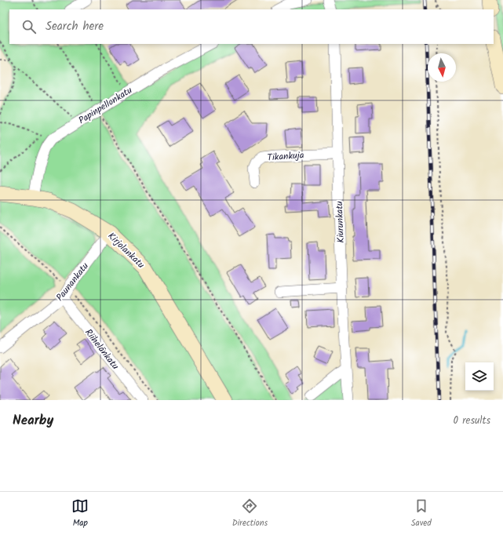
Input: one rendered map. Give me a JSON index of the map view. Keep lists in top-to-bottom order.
{
  "streets": {
    "main road": ["Kirjolankatu"],
    "street": [
      "Papinpellonkatu",
      "Tikankuja",
      "Kiurunkatu",
      "Paunankatu",
      "Riihelänkatu"
    ]
  },
  "crossings": [
    ["Papinpellonkatu", "Kirjolankatu"],
    ["Tikankuja", "Kiurunkatu"],
    ["Kirjolankatu", "Paunankatu"],
    ["Paunankatu", "Riihelänkatu"]
  ],
  "north": "bottom",
  "page": {
    "search": "Search here",
    "heading": ["Nearby", "0 results"],
    "nav": ["Map", "Directions", "Saved"]
  }
}
